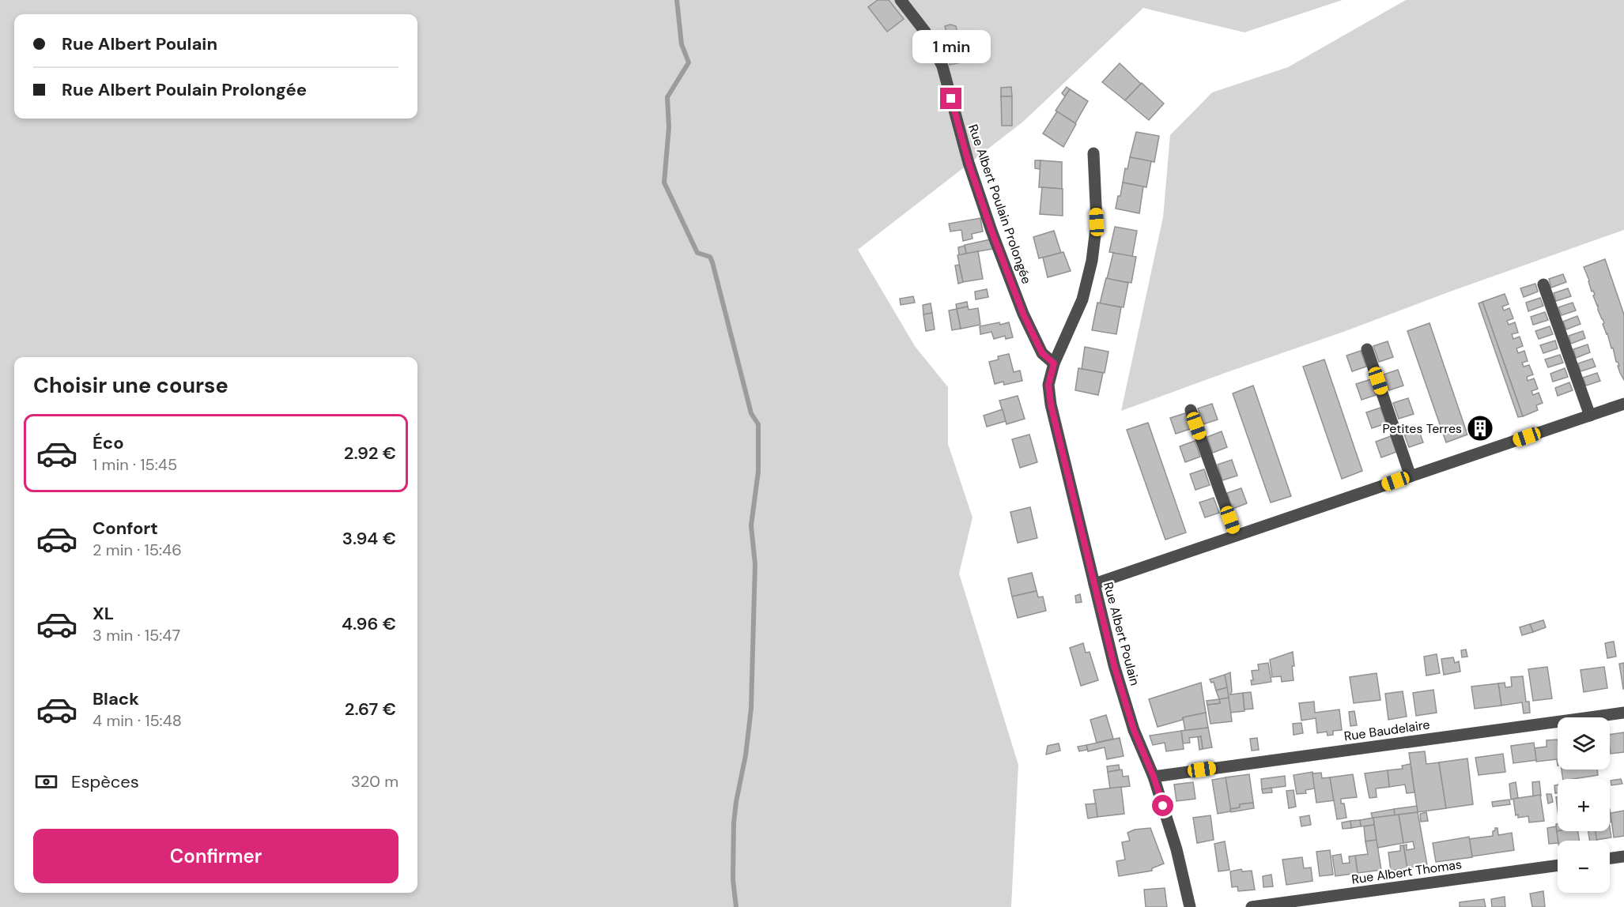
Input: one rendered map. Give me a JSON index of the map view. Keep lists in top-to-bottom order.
{
  "streets": {
    "street": [
      "Rue Albert Poulain Prolongée",
      "Rue Albert Poulain",
      "Rue Baudelaire",
      "Rue Albert Thomas"
    ]
  },
  "crossings": [
    ["Rue Albert Poulain Prolongée", "Rue Albert Poulain"],
    ["Rue Albert Poulain", "Rue Baudelaire"]
  ],
  "places": {
    "building": ["Petites Terres"]
  },
  "page": {
    "banner": ["Rue Albert Poulain", "Rue Albert Poulain Prolongée"],
    "bubble": "1 min",
    "heading": "Choisir une course",
    "list": [
      {
        "name": "Éco",
        "note": "1 min · 15:45",
        "value": "2.92 €"
      },
      {
        "name": "Confort",
        "note": "2 min · 15:46",
        "value": "3.94 €"
      },
      {
        "name": "XL",
        "note": "3 min · 15:47",
        "value": "4.96 €"
      },
      {
        "name": "Black",
        "note": "4 min · 15:48",
        "value": "2.67 €"
      }
    ],
    "map_buttons": ["+", "−"],
    "pay": ["Espèces", "320 m"],
    "buttons": "Confirmer"
  }
}
